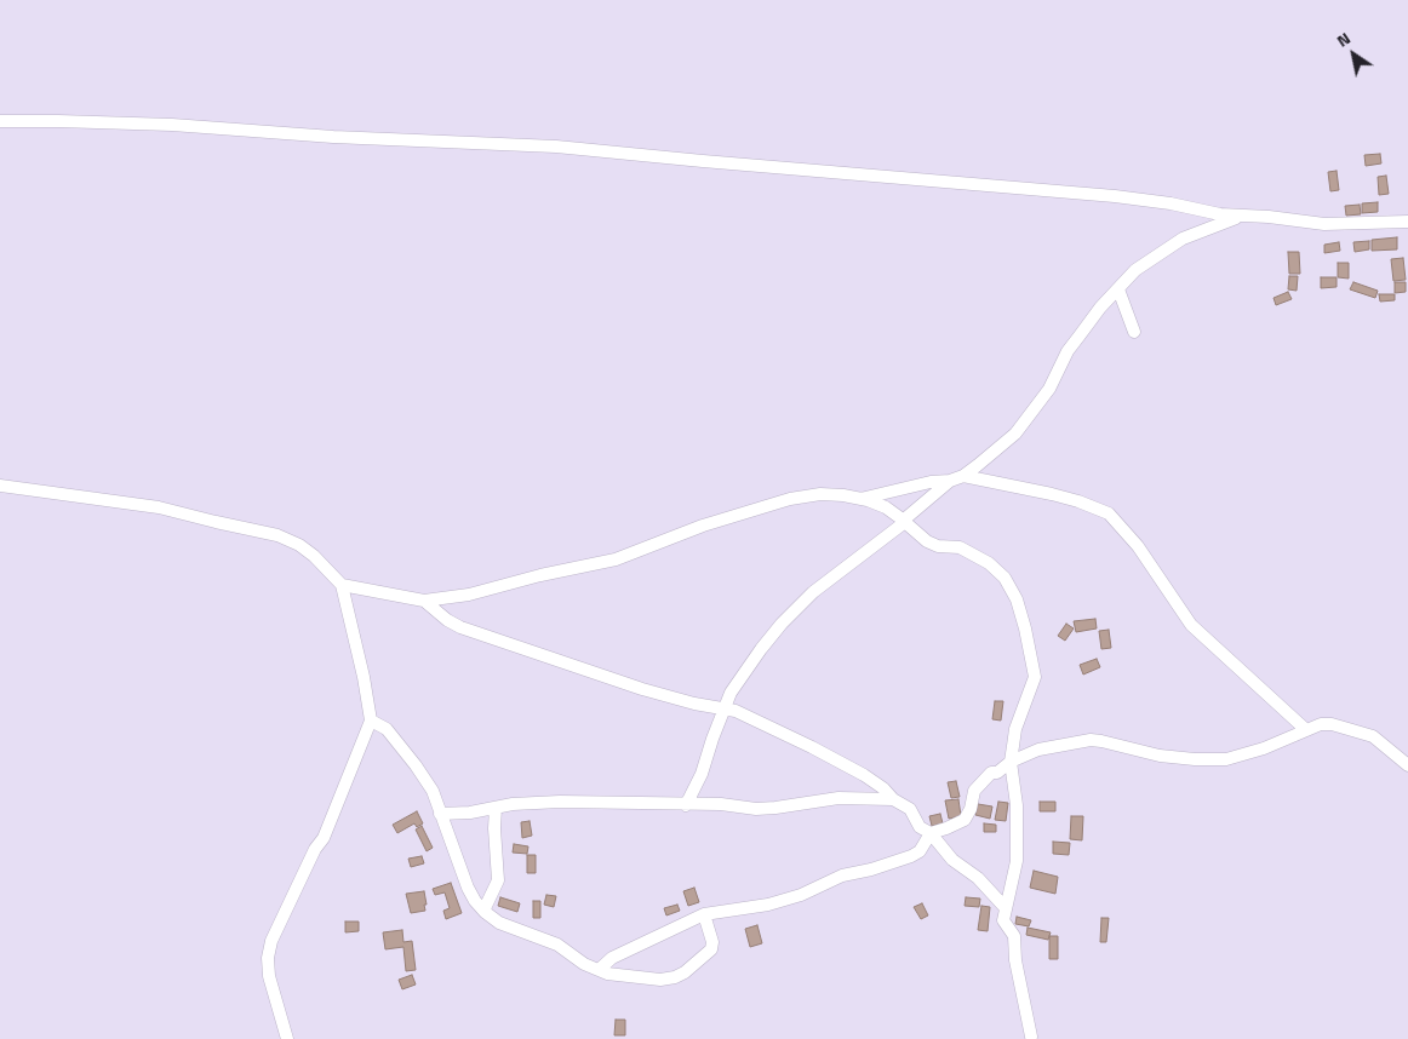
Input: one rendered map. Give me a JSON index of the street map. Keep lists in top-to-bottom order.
{
  "north": "top left"
}
